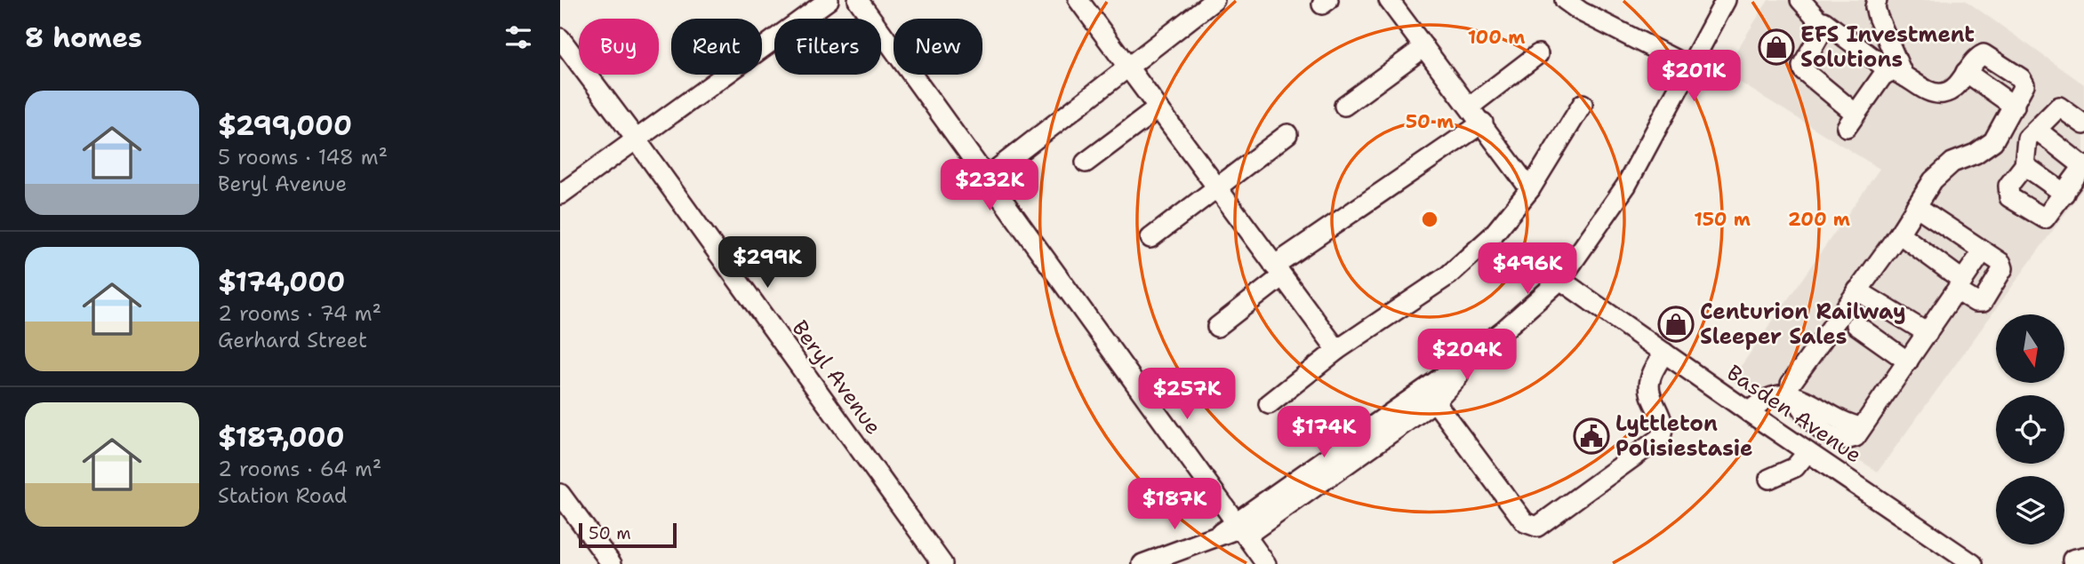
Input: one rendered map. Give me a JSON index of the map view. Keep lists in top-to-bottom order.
{
  "streets": {
    "street": ["Beryl Avenue", "Basden Avenue"]
  },
  "places": {
    "shop": ["EFS Investment Solutions", "Centurion Railway Sleeper Sales"],
    "public building": ["Lyttleton Polisiestasie"]
  },
  "scale_bar": "50 m",
  "north": "bottom",
  "page": {
    "heading": "8 homes",
    "chip": [
      "Buy",
      "Rent",
      "Filters",
      "New"
    ],
    "price": [
      "$201K",
      "$232K",
      "$299K",
      "$496K",
      "$204K",
      "$257K",
      "$174K",
      "$187K"
    ],
    "list": [
      {
        "name": "$299,000",
        "note": "5 rooms · 148 m² · Beryl Avenue"
      },
      {
        "name": "$174,000",
        "note": "2 rooms · 74 m² · Gerhard Street"
      },
      {
        "name": "$187,000",
        "note": "2 rooms · 64 m² · Station Road"
      }
    ],
    "scale": "50 m"
  },
  "rings": [
    "100 m",
    "50 m",
    "150 m",
    "200 m"
  ]
}
